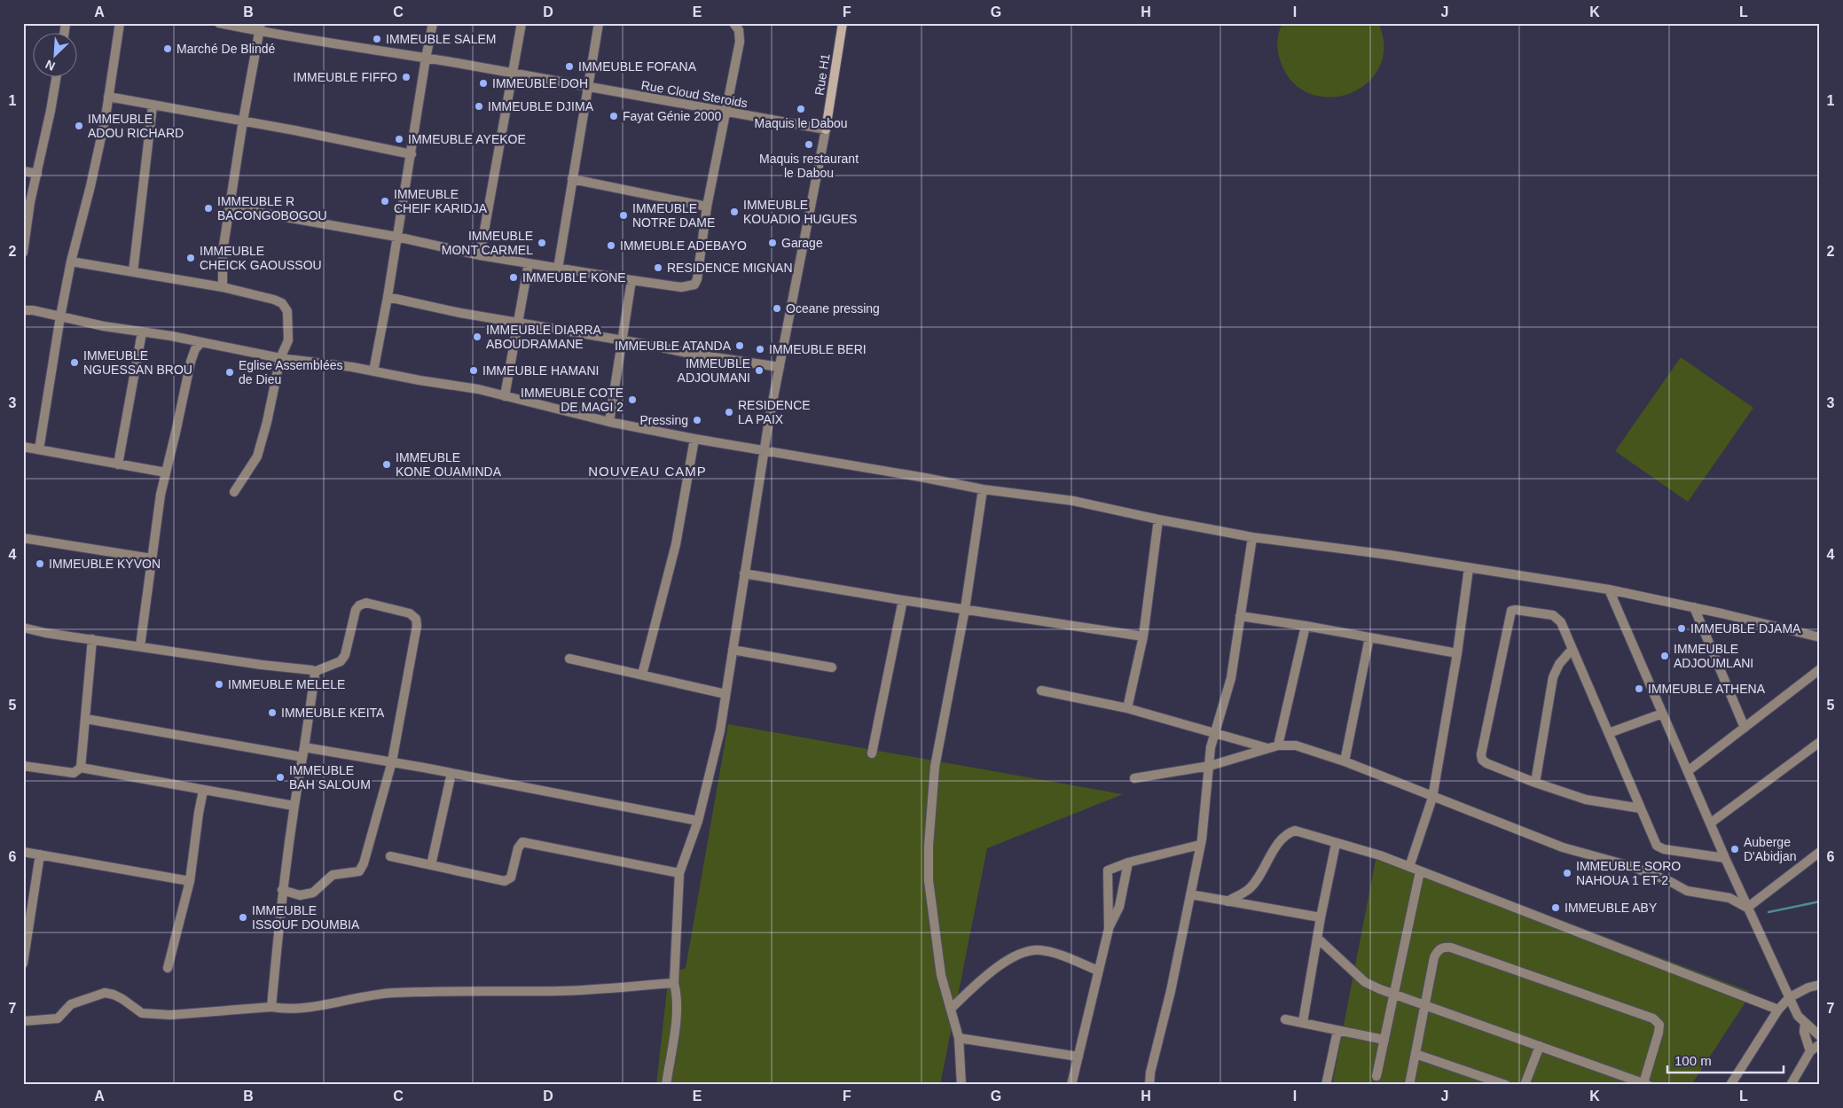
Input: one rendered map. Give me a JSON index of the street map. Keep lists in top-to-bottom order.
{
  "streets": {
    "street": ["Rue H1", "Rue Cloud Steroids"]
  },
  "crossings": [
    ["Rue H1", "Rue Cloud Steroids"]
  ],
  "districts": ["NOUVEAU CAMP"],
  "places": [
    "IMMEUBLE SALEM",
    "Marché De Blindé",
    "IMMEUBLE FOFANA",
    "IMMEUBLE FIFFO",
    "IMMEUBLE DOH",
    "IMMEUBLE DJIMA",
    "Maquis le Dabou",
    "Fayat Génie 2000",
    "IMMEUBLE ADOU RICHARD",
    "IMMEUBLE AYEKOE",
    "Maquis restaurant le Dabou",
    "IMMEUBLE CHEIF KARIDJA",
    "IMMEUBLE R BACONGOBOGOU",
    "IMMEUBLE KOUADIO HUGUES",
    "IMMEUBLE NOTRE DAME",
    "IMMEUBLE MONT CARMEL",
    "Garage",
    "IMMEUBLE ADEBAYO",
    "IMMEUBLE CHEICK GAOUSSOU",
    "RESIDENCE MIGNAN",
    "IMMEUBLE KONE",
    "Oceane pressing",
    "IMMEUBLE DIARRA ABOUDRAMANE",
    "IMMEUBLE ATANDA",
    "IMMEUBLE BERI",
    "IMMEUBLE NGUESSAN BROU",
    "IMMEUBLE HAMANI",
    "IMMEUBLE ADJOUMANI",
    "Eglise Assemblées de Dieu",
    "IMMEUBLE COTE DE MAGI 2",
    "RESIDENCE LA PAIX",
    "Pressing",
    "IMMEUBLE KONE OUAMINDA",
    "IMMEUBLE KYVON",
    "IMMEUBLE DJAMA",
    "IMMEUBLE ADJOUMLANI",
    "IMMEUBLE MELELE",
    "IMMEUBLE ATHENA",
    "IMMEUBLE KEITA",
    "IMMEUBLE BAH SALOUM",
    "Auberge D'Abidjan",
    "IMMEUBLE SORO NAHOUA 1 ET 2",
    "IMMEUBLE ABY",
    "IMMEUBLE ISSOUF DOUMBIA"
  ],
  "scale_bar": "100 m",
  "north": "bottom left",
  "grid": {
    "columns": [
      "A",
      "B",
      "C",
      "D",
      "E",
      "F",
      "G",
      "H",
      "I",
      "J",
      "K",
      "L"
    ],
    "rows": [
      "1",
      "2",
      "3",
      "4",
      "5",
      "6",
      "7"
    ]
  }
}
